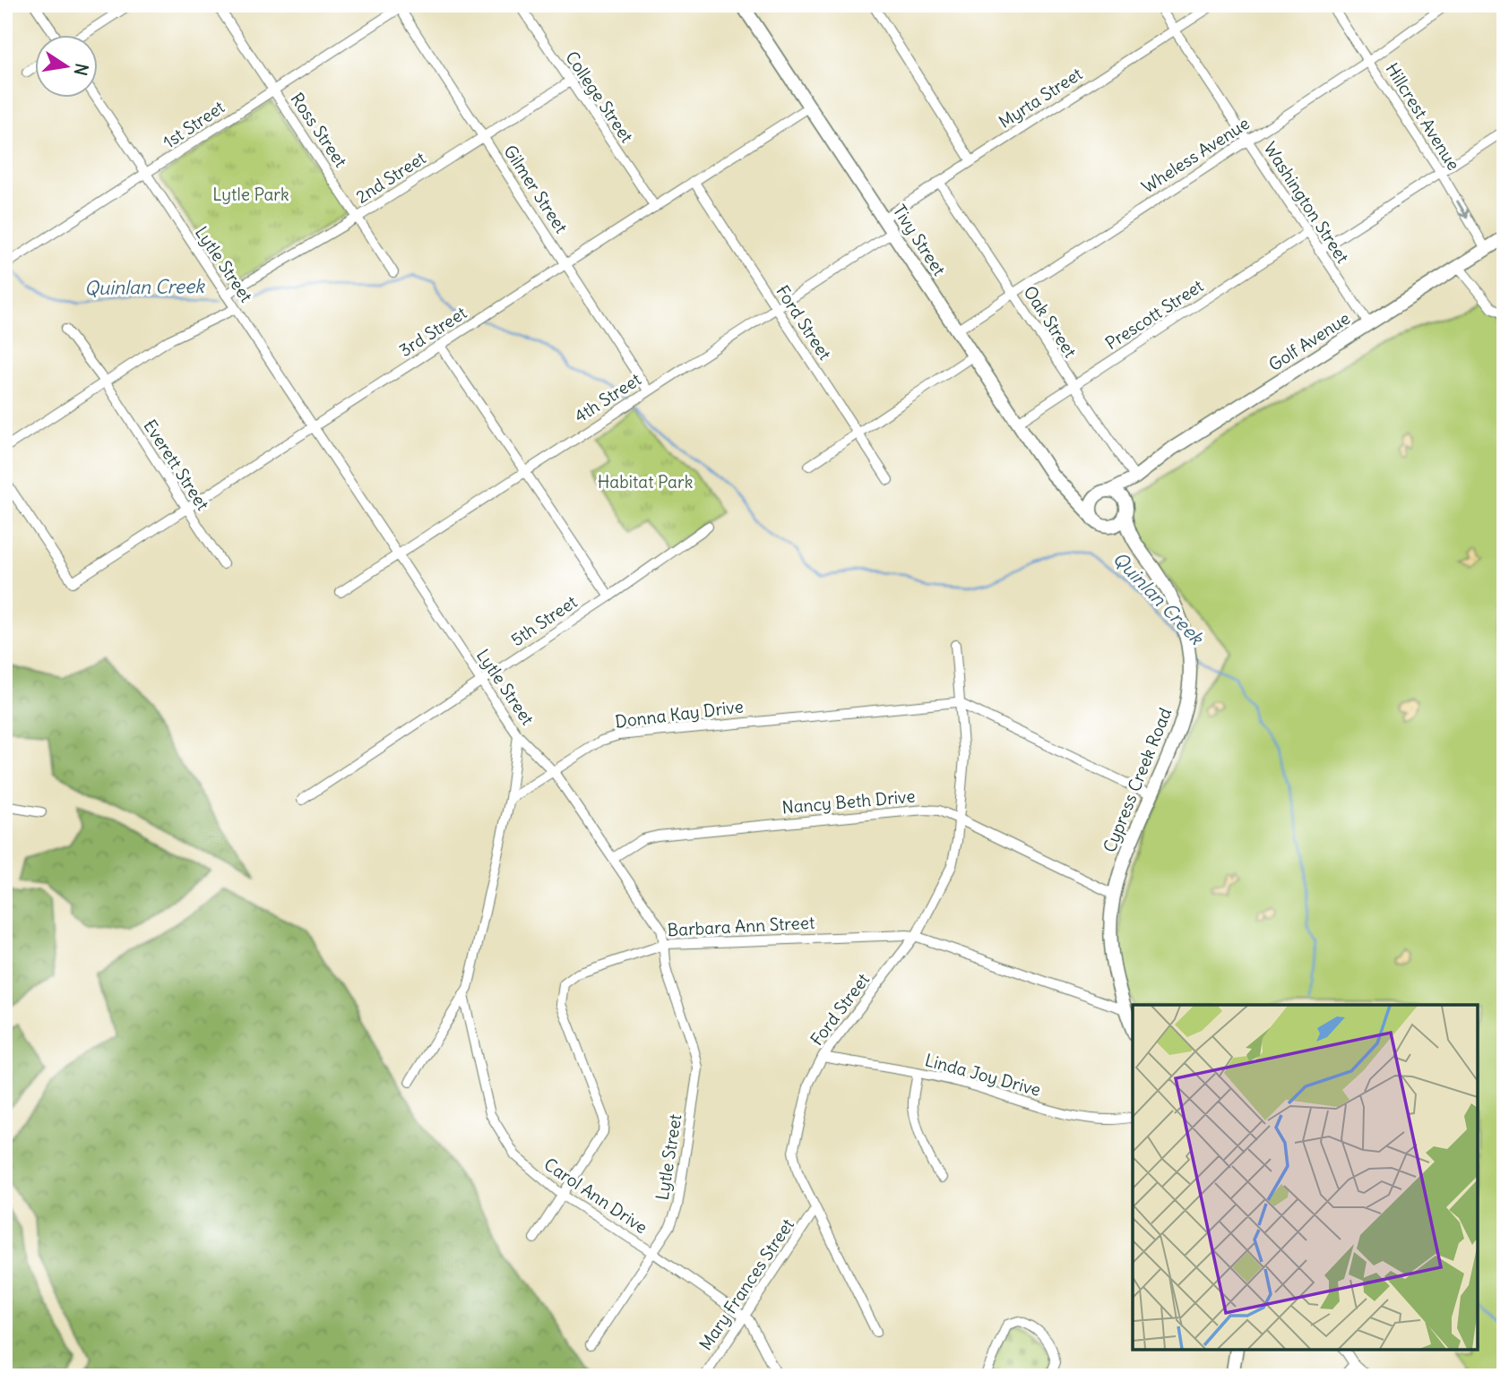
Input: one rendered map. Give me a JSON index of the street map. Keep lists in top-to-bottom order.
{
  "streets": {
    "main road": ["Tivy Street", "Golf Avenue", "Cypress Creek Road"],
    "street": [
      "College Street",
      "Myrta Street",
      "Hillcrest Avenue",
      "1st Street",
      "Ross Street",
      "Wheless Avenue",
      "2nd Street",
      "Gilmer Street",
      "Washington Street",
      "Lytle Street",
      "Prescott Street",
      "Oak Street",
      "Ford Street",
      "3rd Street",
      "4th Street",
      "Everett Street",
      "5th Street",
      "Donna Kay Drive",
      "Nancy Beth Drive",
      "Barbara Ann Street",
      "Linda Joy Drive",
      "Carol Ann Drive",
      "Mary Frances Street"
    ]
  },
  "crossings": [
    ["College Street", "2nd Street"],
    ["College Street", "3rd Street"],
    ["Myrta Street", "Washington Street"],
    ["Myrta Street", "Tivy Street"],
    ["Myrta Street", "Oak Street"],
    ["Hillcrest Avenue", "Wheless Avenue"],
    ["Hillcrest Avenue", "Golf Avenue"],
    ["1st Street", "Ross Street"],
    ["1st Street", "Gilmer Street"],
    ["1st Street", "Lytle Street"],
    ["Ross Street", "2nd Street"],
    ["Wheless Avenue", "Washington Street"],
    ["Wheless Avenue", "Tivy Street"],
    ["Wheless Avenue", "Oak Street"],
    ["2nd Street", "Gilmer Street"],
    ["2nd Street", "Lytle Street"],
    ["Gilmer Street", "3rd Street"],
    ["Gilmer Street", "4th Street"],
    ["Washington Street", "Prescott Street"],
    ["Washington Street", "Golf Avenue"],
    ["Tivy Street", "Prescott Street"],
    ["Tivy Street", "3rd Street"],
    ["Tivy Street", "Golf Avenue"],
    ["Tivy Street", "4th Street"],
    ["Tivy Street", "Cypress Creek Road"],
    ["Lytle Street", "3rd Street"],
    ["Lytle Street", "4th Street"],
    ["Lytle Street", "5th Street"],
    ["Lytle Street", "Donna Kay Drive"],
    ["Lytle Street", "Nancy Beth Drive"],
    ["Lytle Street", "Barbara Ann Street"],
    ["Lytle Street", "Carol Ann Drive"],
    ["Prescott Street", "Oak Street"],
    ["Oak Street", "Golf Avenue"],
    ["Ford Street", "3rd Street"],
    ["Ford Street", "4th Street"],
    ["Ford Street", "Donna Kay Drive"],
    ["Ford Street", "Nancy Beth Drive"],
    ["Ford Street", "Barbara Ann Street"],
    ["Ford Street", "Linda Joy Drive"],
    ["Ford Street", "Mary Frances Street"],
    ["3rd Street", "Everett Street"],
    ["Golf Avenue", "Cypress Creek Road"],
    ["Cypress Creek Road", "Nancy Beth Drive"],
    ["Cypress Creek Road", "Barbara Ann Street"],
    ["Barbara Ann Street", "Carol Ann Drive"],
    ["Carol Ann Drive", "Mary Frances Street"]
  ],
  "water": ["Quinlan Creek"],
  "parks": ["Lytle Park", "Habitat Park"],
  "north": "right"
}
